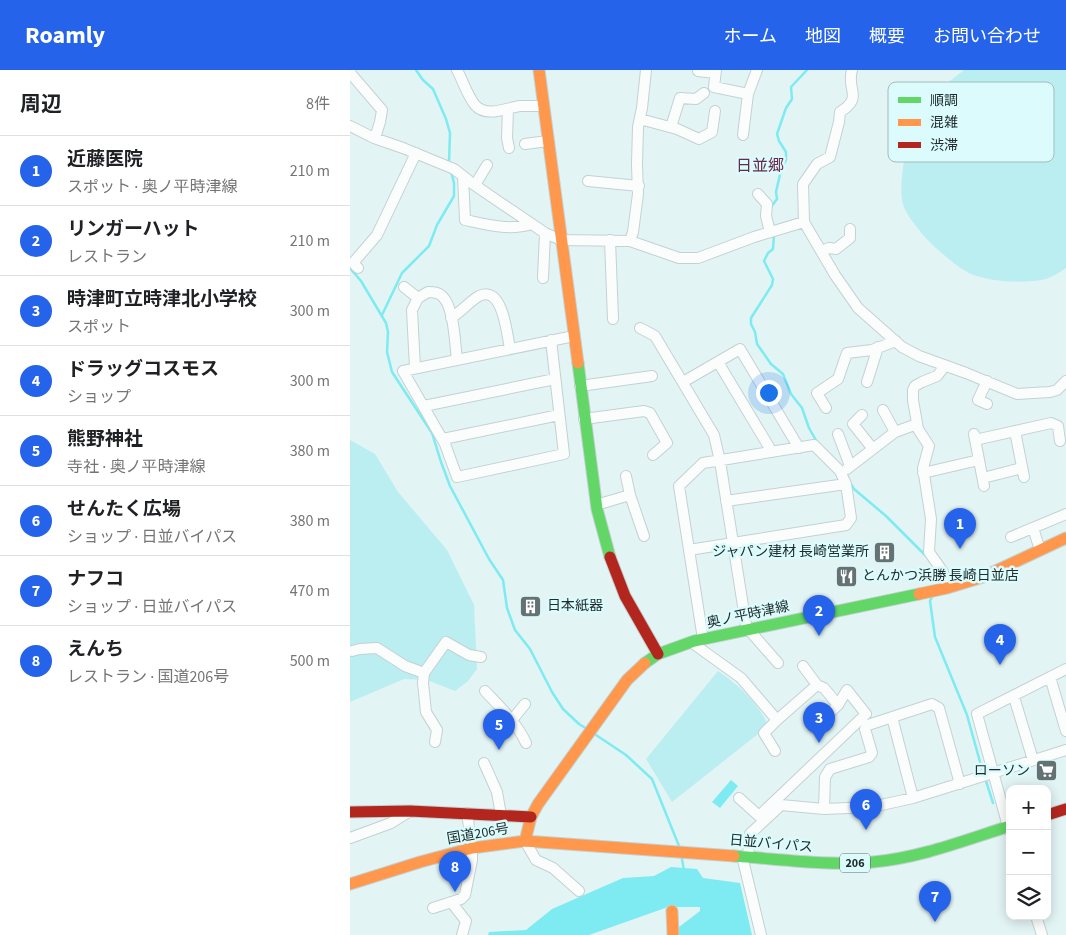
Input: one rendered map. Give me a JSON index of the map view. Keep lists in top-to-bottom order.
{
  "streets": {
    "main road": [
      "奥ノ平時津線",
      "国道206号",
      "日並バイパス",
      "206"
    ]
  },
  "crossings": [
    ["奥ノ平時津線", "国道206号"],
    ["奥ノ平時津線", "日並バイパス"],
    ["国道206号", "日並バイパス"]
  ],
  "districts": ["日並郷"],
  "places": {
    "building": ["ジャパン建材 長崎営業所", "日本紙器"],
    "restaurant": ["とんかつ浜勝 長崎日並店"],
    "supermarket": ["ローソン"]
  },
  "legend": ["順調", "混雑", "渋滞"],
  "page": {
    "header": "Roamly",
    "nav": [
      "ホーム",
      "地図",
      "概要",
      "お問い合わせ"
    ],
    "heading": ["周辺", "8件"],
    "list": [
      {
        "mark": "1",
        "name": "近藤医院",
        "note": "スポット · 奥ノ平時津線",
        "value": "210 m"
      },
      {
        "mark": "2",
        "name": "リンガーハット",
        "note": "レストラン",
        "value": "210 m"
      },
      {
        "mark": "3",
        "name": "時津町立時津北小学校",
        "note": "スポット",
        "value": "300 m"
      },
      {
        "mark": "4",
        "name": "ドラッグコスモス",
        "note": "ショップ",
        "value": "300 m"
      },
      {
        "mark": "5",
        "name": "熊野神社",
        "note": "寺社 · 奥ノ平時津線",
        "value": "380 m"
      },
      {
        "mark": "6",
        "name": "せんたく広場",
        "note": "ショップ · 日並バイパス",
        "value": "380 m"
      },
      {
        "mark": "7",
        "name": "ナフコ",
        "note": "ショップ · 日並バイパス",
        "value": "470 m"
      },
      {
        "mark": "8",
        "name": "えんち",
        "note": "レストラン · 国道206号",
        "value": "500 m"
      }
    ],
    "pins": [
      "1",
      "2",
      "4",
      "3",
      "5",
      "6",
      "8",
      "7"
    ],
    "map_buttons": ["+", "−"]
  }
}
